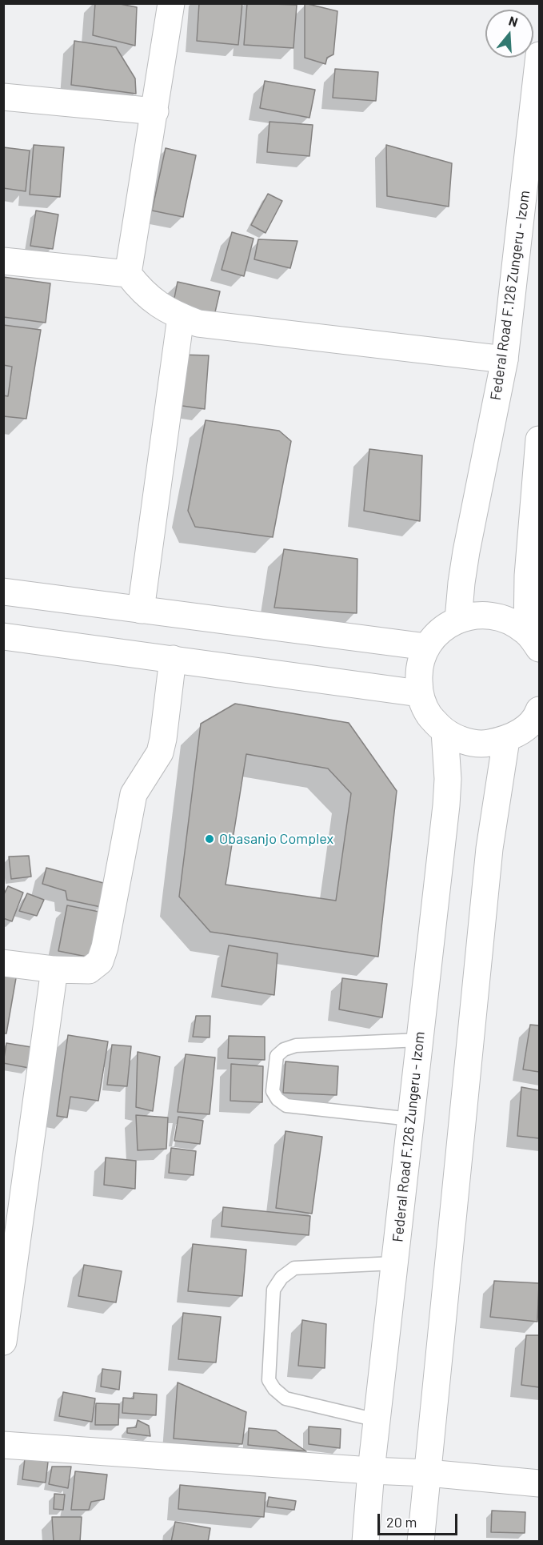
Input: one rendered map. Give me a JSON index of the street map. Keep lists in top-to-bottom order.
{
  "streets": {
    "street": ["Federal Road F.126 Zungeru - Izom"]
  },
  "places": ["Obasanjo Complex"],
  "scale_bar": "20 m",
  "north": "top"
}
